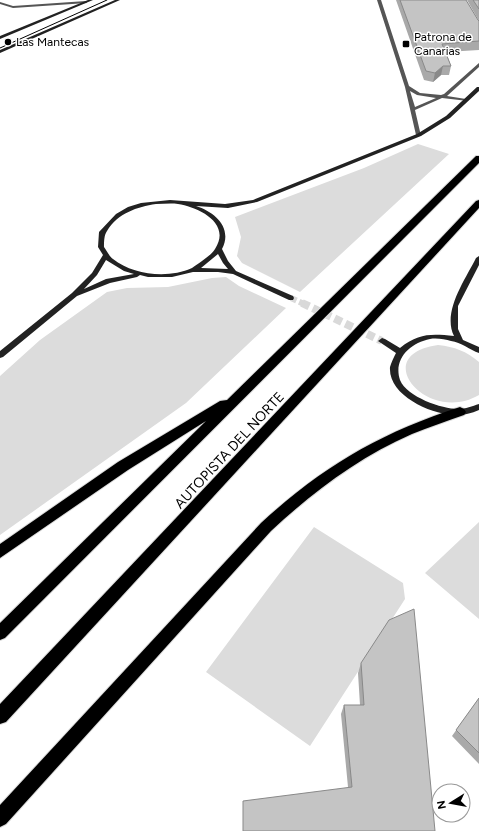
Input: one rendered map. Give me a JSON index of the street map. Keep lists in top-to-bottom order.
{
  "streets": {
    "highway": ["AUTOPISTA DEL NORTE"]
  },
  "places": {
    "other": ["Las Mantecas"],
    "transit": ["Patrona de Canarias"]
  },
  "north": "left"
}
